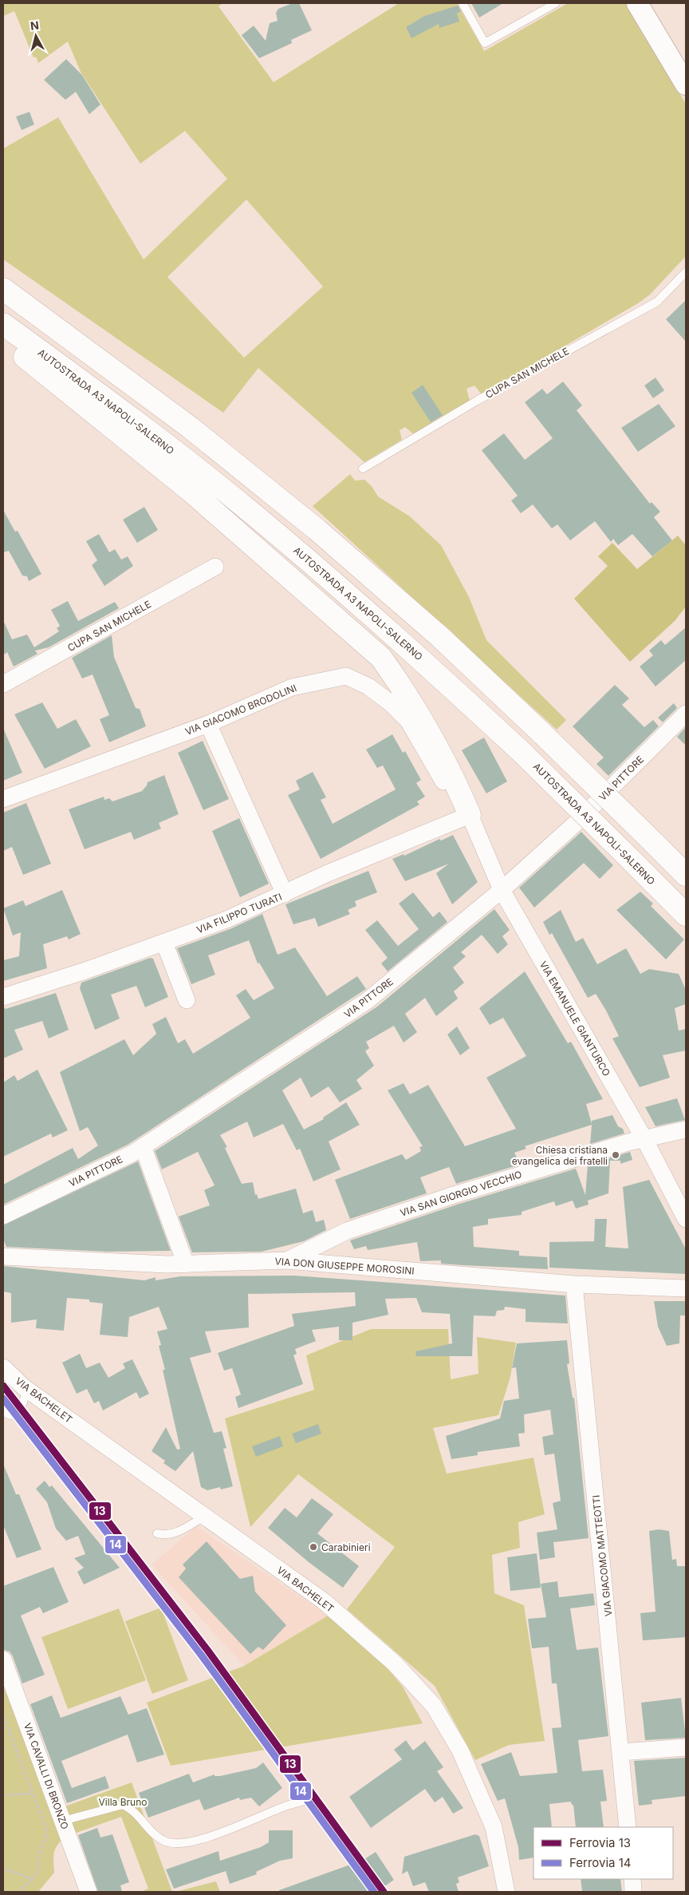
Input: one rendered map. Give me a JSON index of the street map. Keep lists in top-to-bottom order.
{
  "streets": {
    "highway": ["AUTOSTRADA A3 NAPOLI-SALERNO"],
    "street": [
      "CUPA SAN MICHELE",
      "VIA GIACOMO BRODOLINI",
      "VIA PITTORE",
      "VIA FILIPPO TURATI",
      "VIA EMANUELE GIANTURCO",
      "VIA SAN GIORGIO VECCHIO",
      "VIA DON GIUSEPPE MOROSINI",
      "VIA BACHELET",
      "VIA GIACOMO MATTEOTTI",
      "VIA CAVALLI DI BRONZO"
    ]
  },
  "crossings": [
    ["VIA GIACOMO BRODOLINI", "VIA FILIPPO TURATI"],
    ["VIA GIACOMO BRODOLINI", "VIA EMANUELE GIANTURCO"],
    ["VIA PITTORE", "VIA EMANUELE GIANTURCO"],
    ["VIA FILIPPO TURATI", "VIA EMANUELE GIANTURCO"],
    ["VIA EMANUELE GIANTURCO", "VIA SAN GIORGIO VECCHIO"],
    ["VIA SAN GIORGIO VECCHIO", "VIA DON GIUSEPPE MOROSINI"],
    ["VIA DON GIUSEPPE MOROSINI", "VIA GIACOMO MATTEOTTI"]
  ],
  "parks": ["Villa Bruno"],
  "places": ["Chiesa cristiana evangelica dei fratelli", "Carabinieri"],
  "lines": ["rail line 13", "rail line 14"],
  "legend": ["Ferrovia 13", "Ferrovia 14"],
  "north": "top"
}
